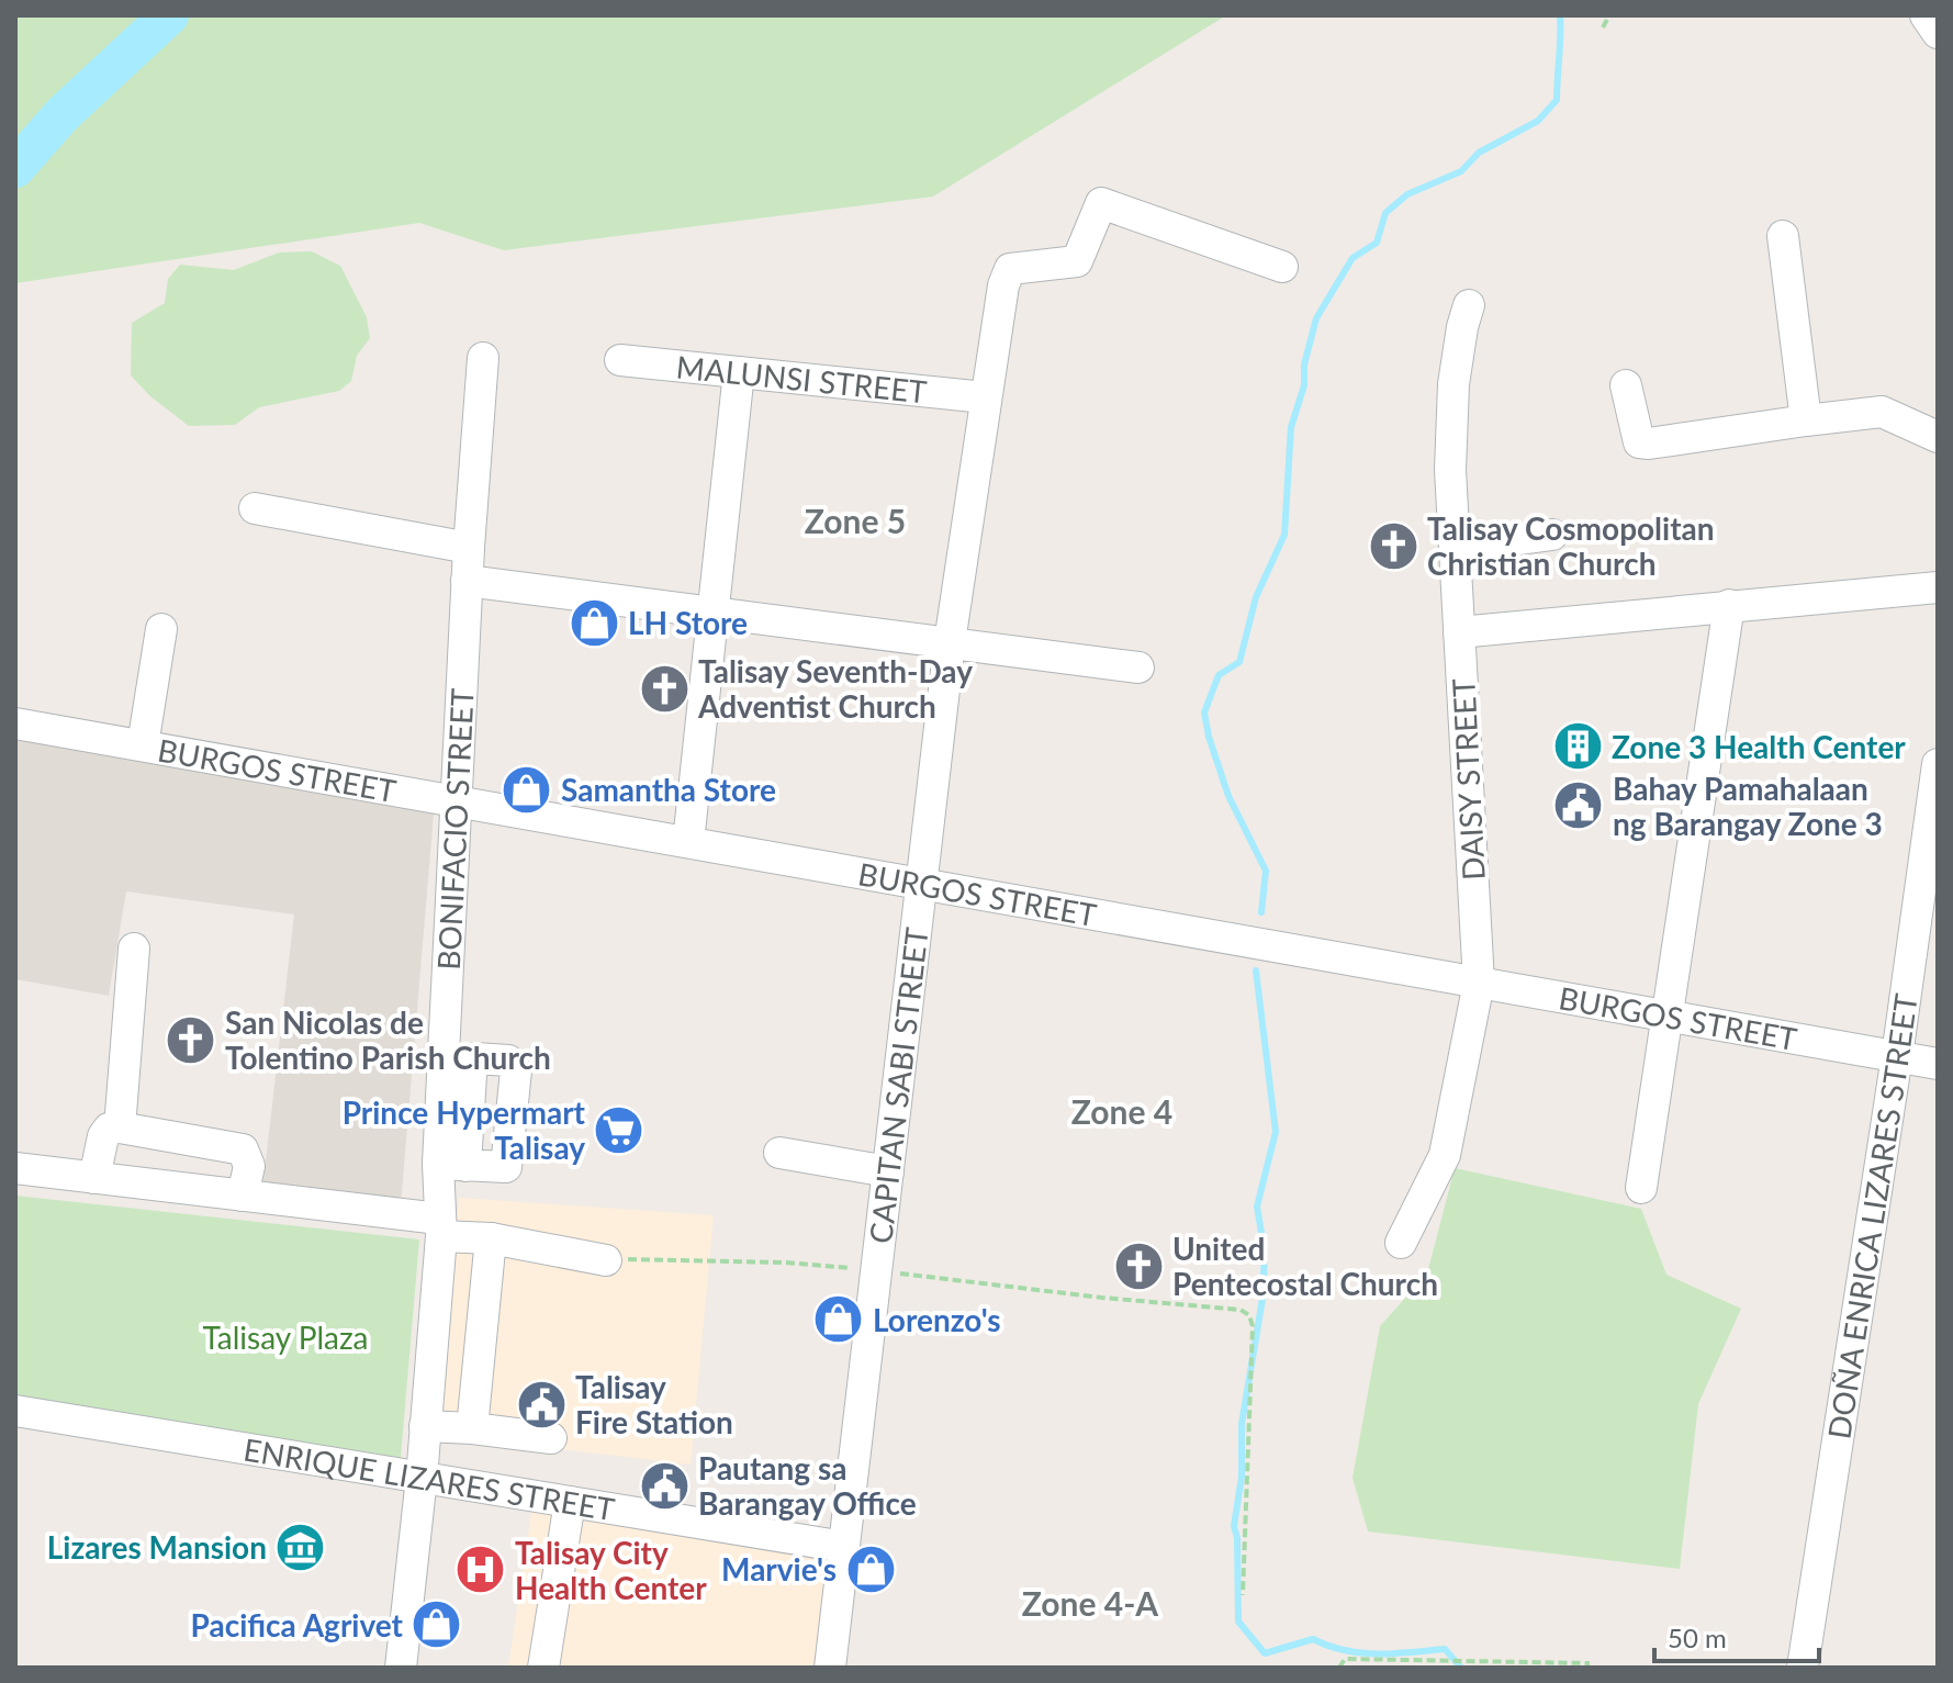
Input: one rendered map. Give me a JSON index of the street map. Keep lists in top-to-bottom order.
{
  "streets": {
    "street": [
      "MALUNSI STREET",
      "BURGOS STREET",
      "DAISY STREET",
      "BONIFACIO STREET",
      "CAPITAN SABI STREET",
      "DOÑA ENRICA LIZARES STREET",
      "ENRIQUE LIZARES STREET"
    ]
  },
  "crossings": [
    ["MALUNSI STREET", "CAPITAN SABI STREET"],
    ["BURGOS STREET", "DAISY STREET"],
    ["BURGOS STREET", "BONIFACIO STREET"],
    ["BURGOS STREET", "CAPITAN SABI STREET"],
    ["BURGOS STREET", "DOÑA ENRICA LIZARES STREET"],
    ["BONIFACIO STREET", "ENRIQUE LIZARES STREET"],
    ["CAPITAN SABI STREET", "ENRIQUE LIZARES STREET"]
  ],
  "districts": ["Zone 5", "Zone 4", "Zone 4-A"],
  "parks": ["Talisay Plaza"],
  "places": {
    "church": [
      "Talisay Cosmopolitan Christian Church",
      "Talisay Seventh-Day Adventist Church",
      "San Nicolas de Tolentino Parish Church",
      "United Pentecostal Church"
    ],
    "shop": [
      "LH Store",
      "Samantha Store",
      "Lorenzo's",
      "Marvie's",
      "Pacifica Agrivet"
    ],
    "building": ["Zone 3 Health Center"],
    "public building": ["Bahay Pamahalaan ng Barangay Zone 3", "Talisay Fire Station", "Pautang sa Barangay Office"],
    "supermarket": ["Prince Hypermart Talisay"],
    "museum": ["Lizares Mansion"],
    "hospital": ["Talisay City Health Center"]
  },
  "scale_bar": "50 m"
}
